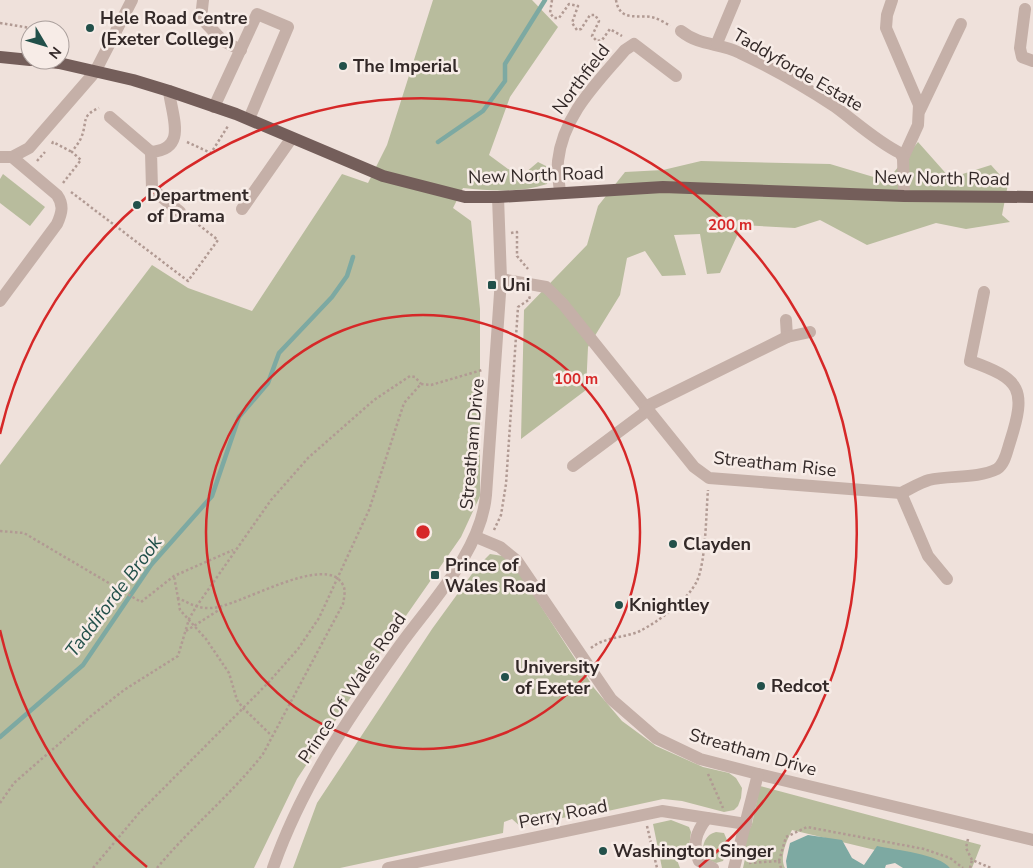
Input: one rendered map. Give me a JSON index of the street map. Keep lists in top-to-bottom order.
{
  "streets": {
    "main road": ["New North Road"],
    "street": [
      "Taddyforde Estate",
      "Northfield",
      "Streatham Drive",
      "Streatham Rise",
      "Prince Of Wales Road",
      "Perry Road"
    ]
  },
  "crossings": [
    ["Northfield", "New North Road"],
    ["New North Road", "Streatham Drive"],
    ["Streatham Drive", "Streatham Rise"],
    ["Streatham Drive", "Prince Of Wales Road"]
  ],
  "water": ["Taddiforde Brook"],
  "places": {
    "other": [
      "Hele Road Centre (Exeter College)",
      "The Imperial",
      "Department of Drama",
      "Clayden",
      "Knightley",
      "University of Exeter",
      "Redcot",
      "Washington Singer"
    ],
    "transit": ["Uni", "Prince of Wales Road"]
  },
  "north": "bottom right",
  "rings": ["200 m", "100 m"]
}
